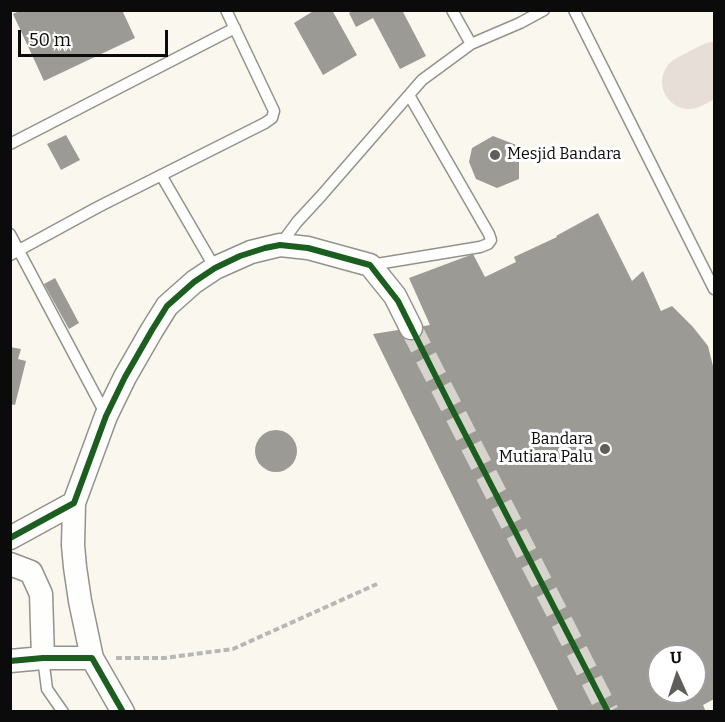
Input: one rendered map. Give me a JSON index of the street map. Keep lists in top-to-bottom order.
{
  "places": ["Mesjid Bandara", "Bandara Mutiara Palu"],
  "scale_bar": "50 m",
  "north": "top"
}
